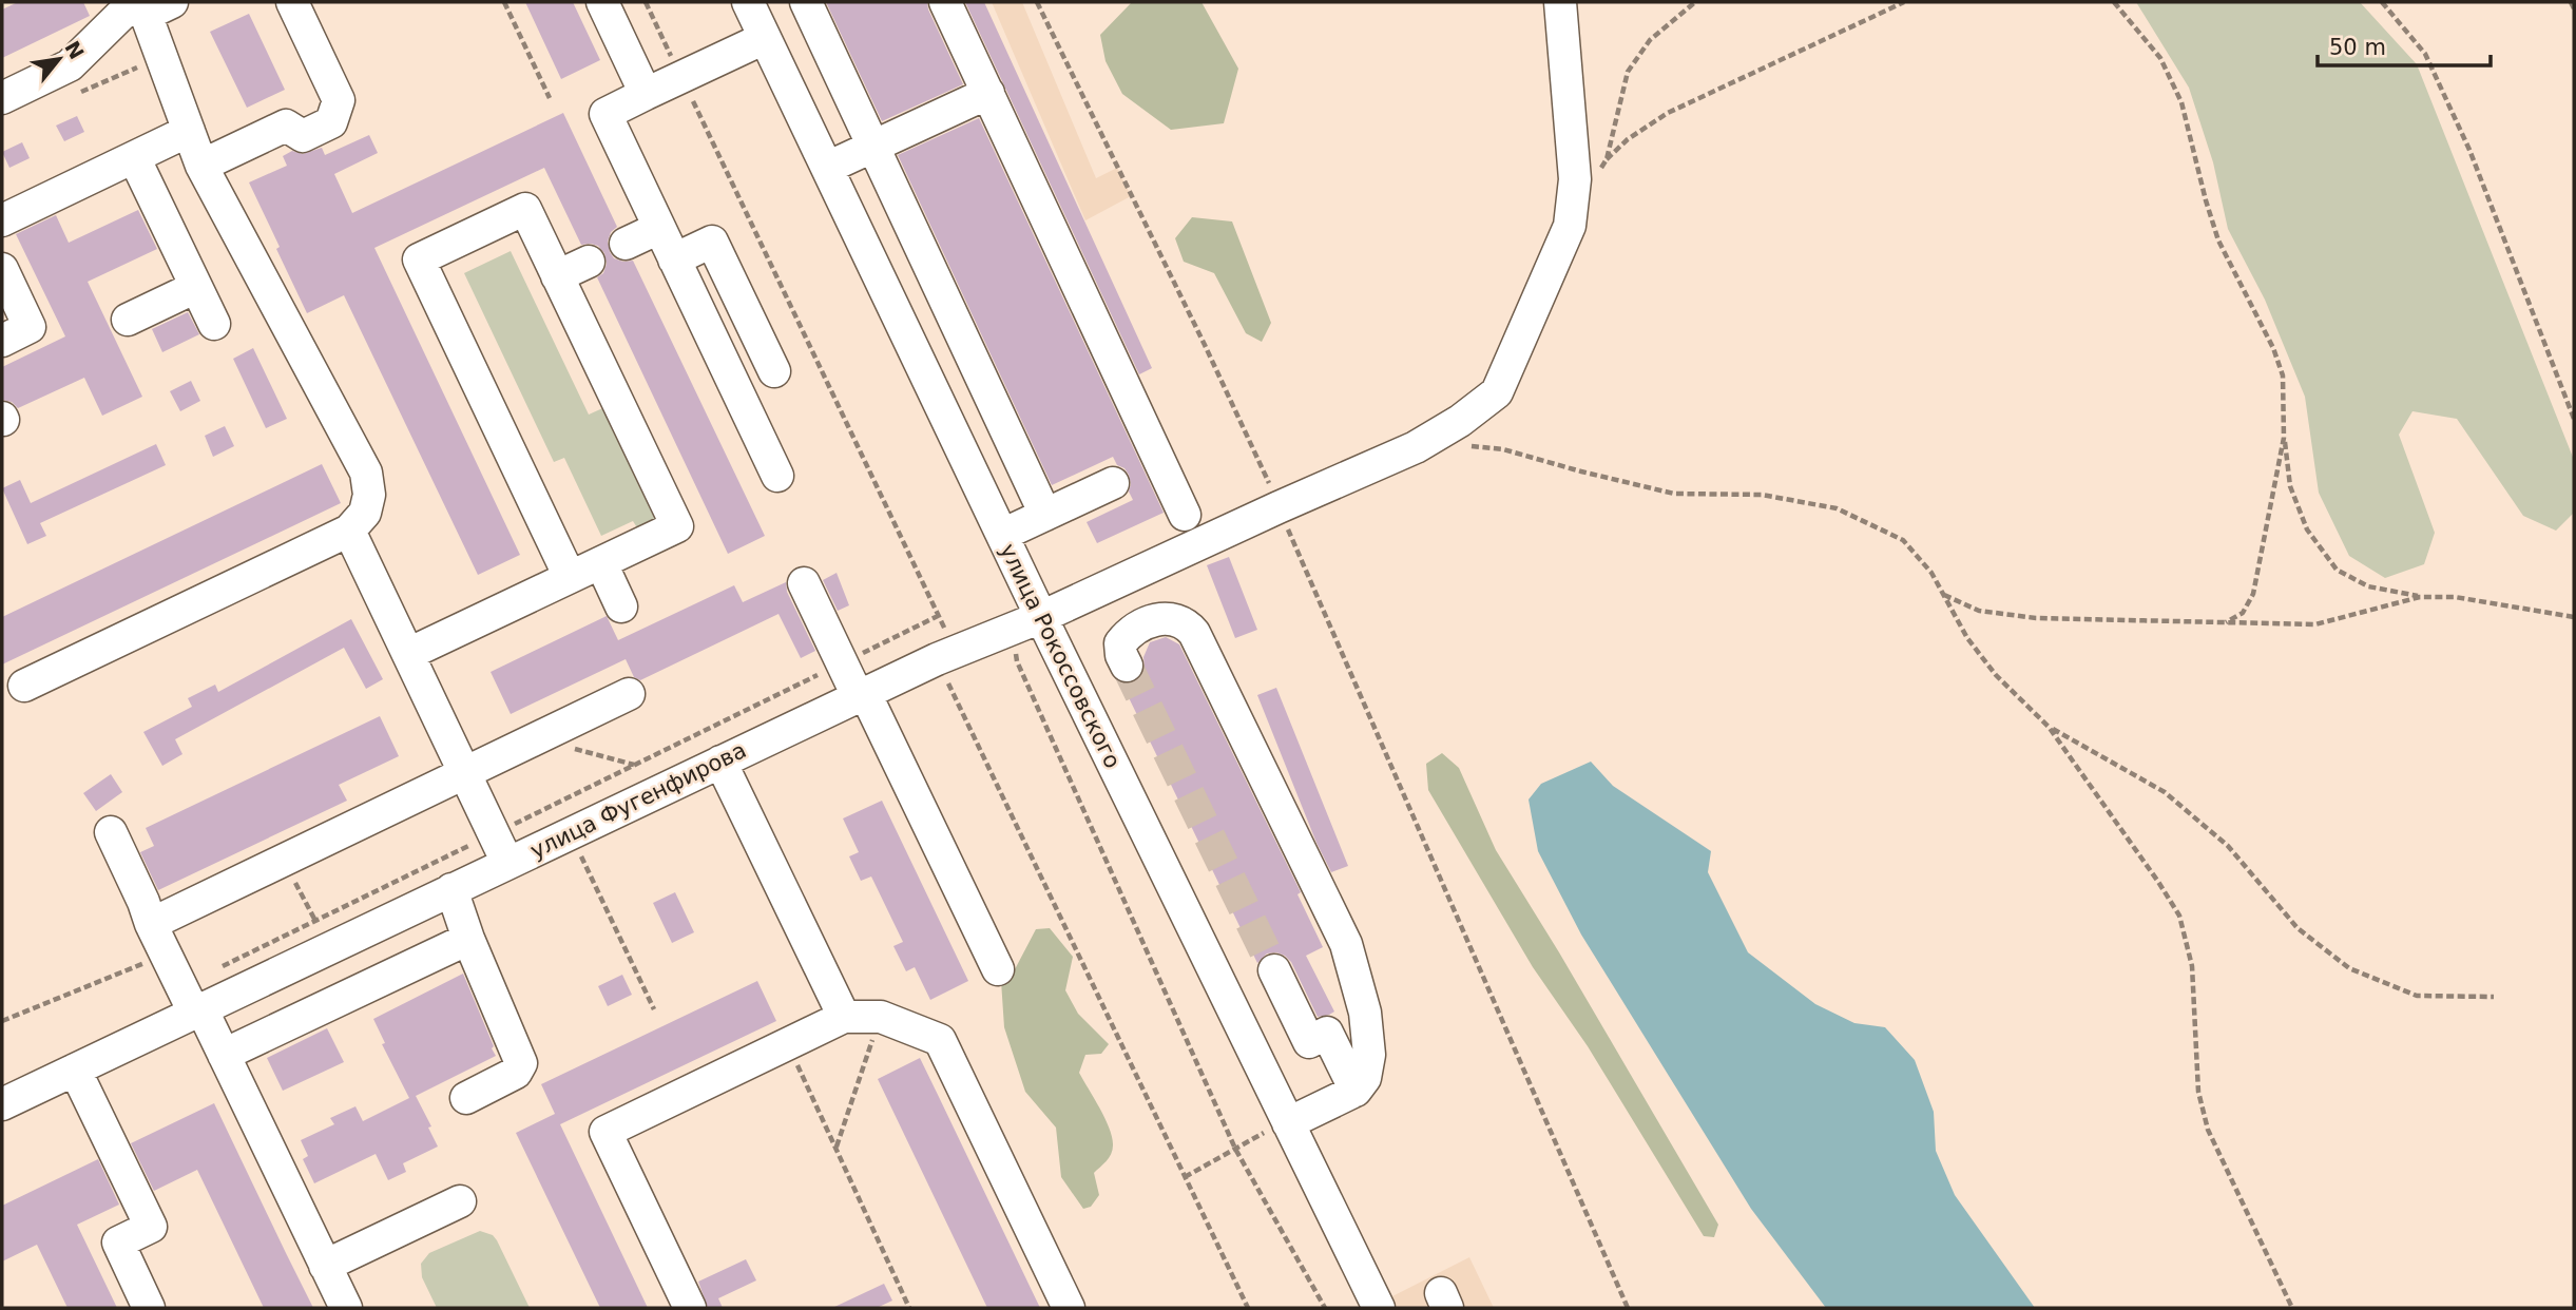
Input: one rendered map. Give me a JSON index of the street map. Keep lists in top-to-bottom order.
{
  "streets": {
    "street": ["улица Рокоссовского", "улица Фугенфирова"]
  },
  "crossings": [
    ["улица Рокоссовского", "улица Фугенфирова"]
  ],
  "scale_bar": "50 m",
  "north": "top right"
}
